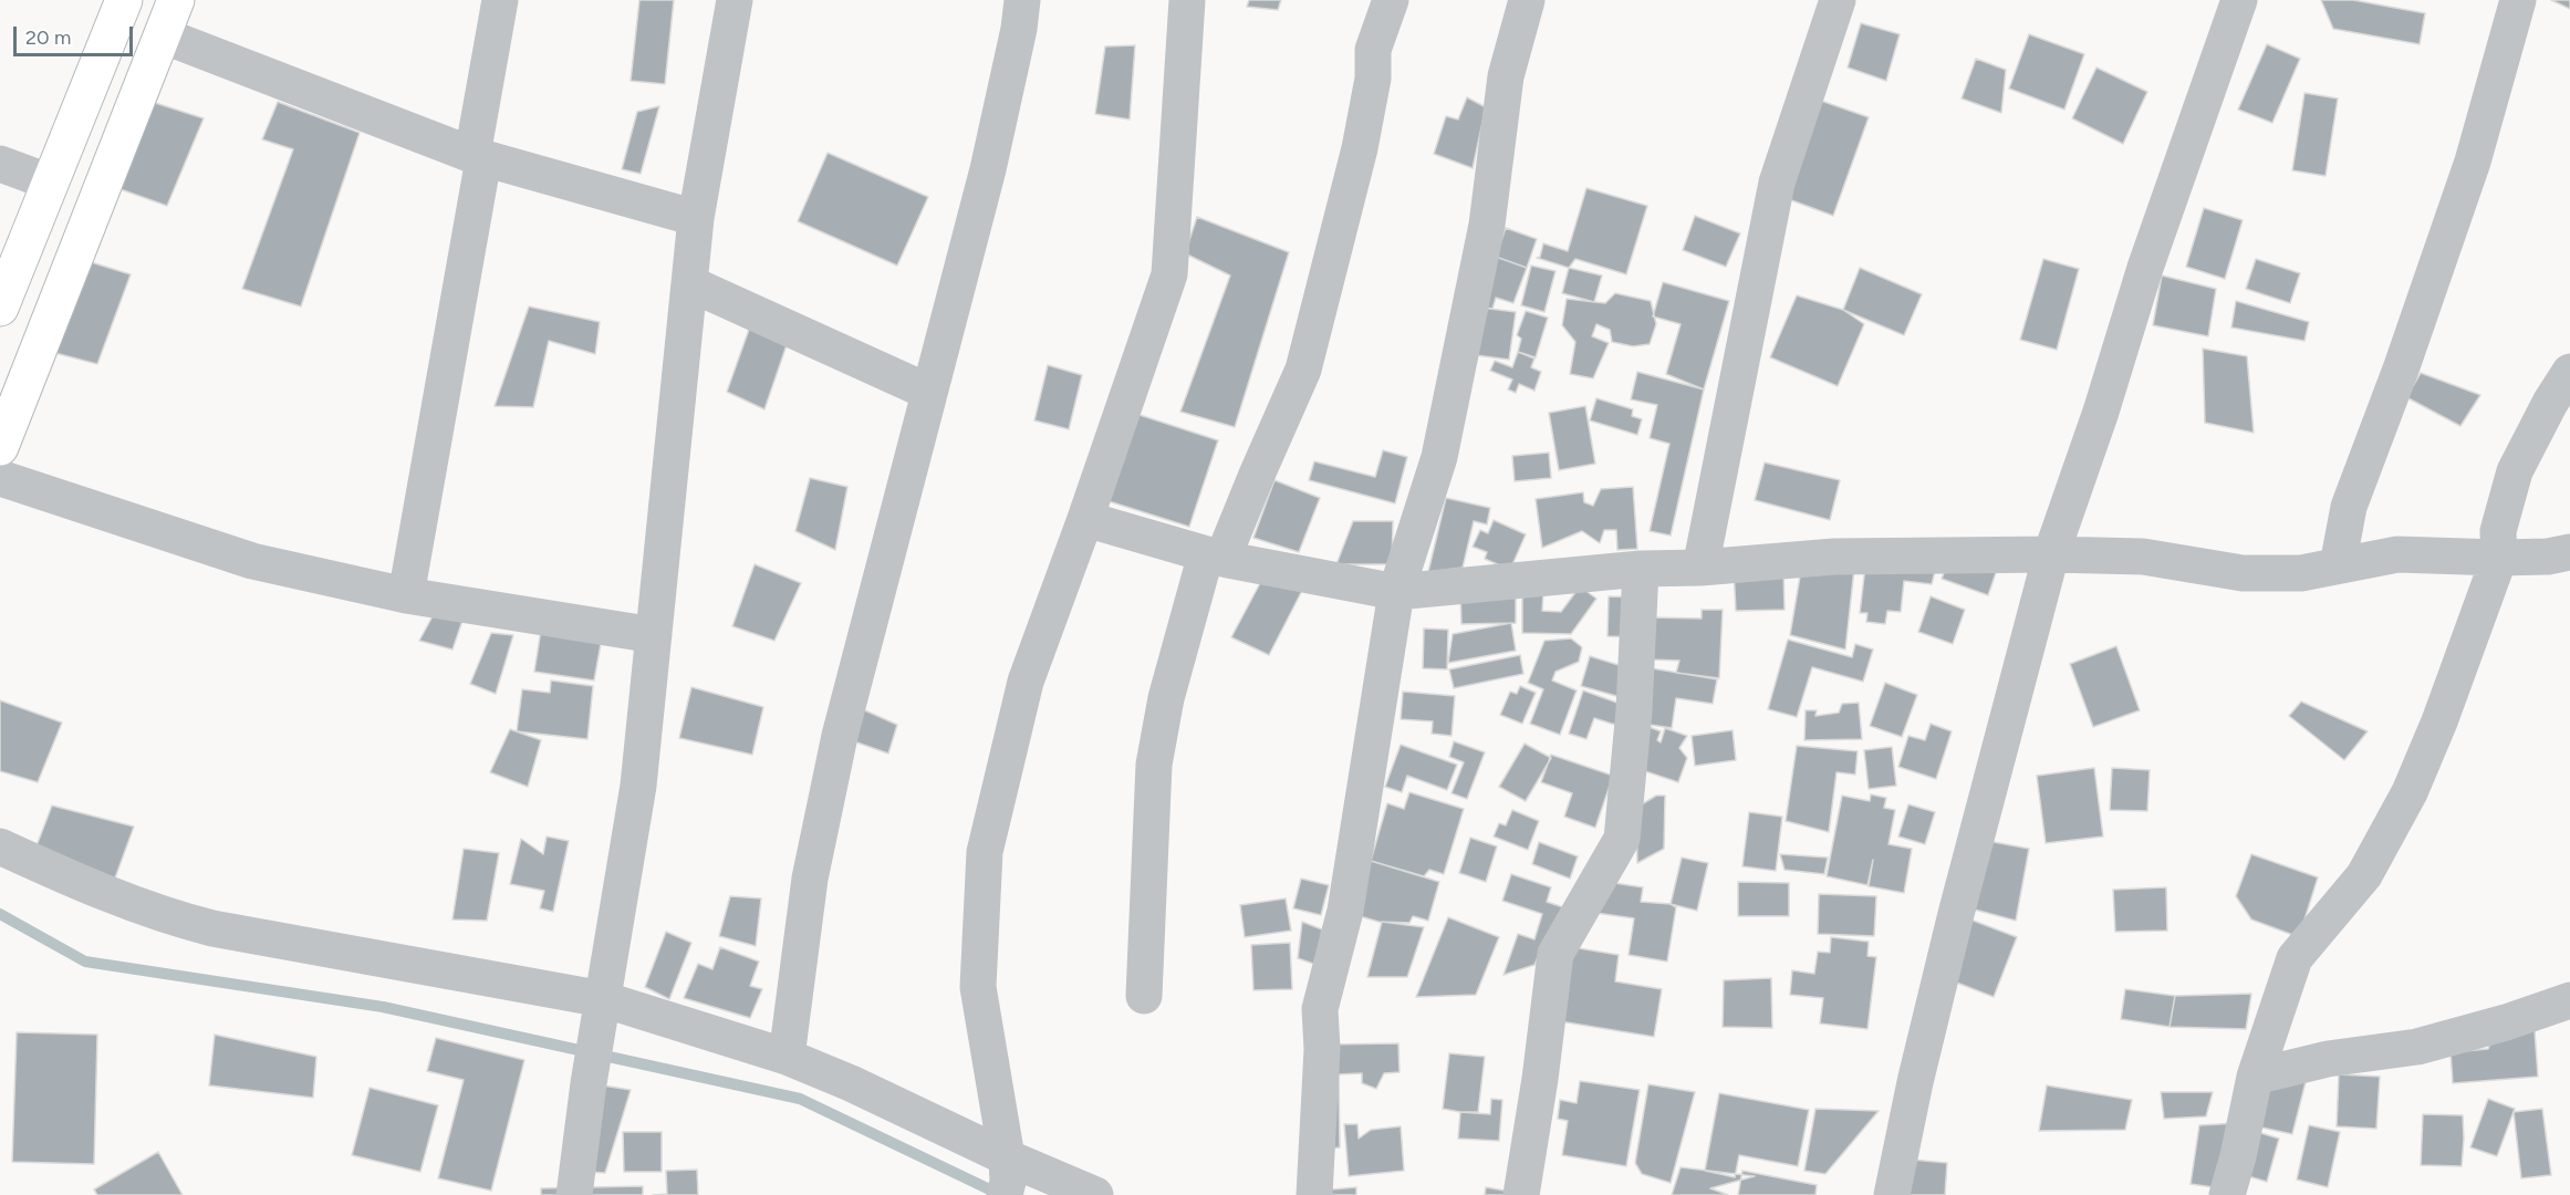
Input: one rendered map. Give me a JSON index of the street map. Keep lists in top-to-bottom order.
{
  "scale_bar": "20 m"
}
